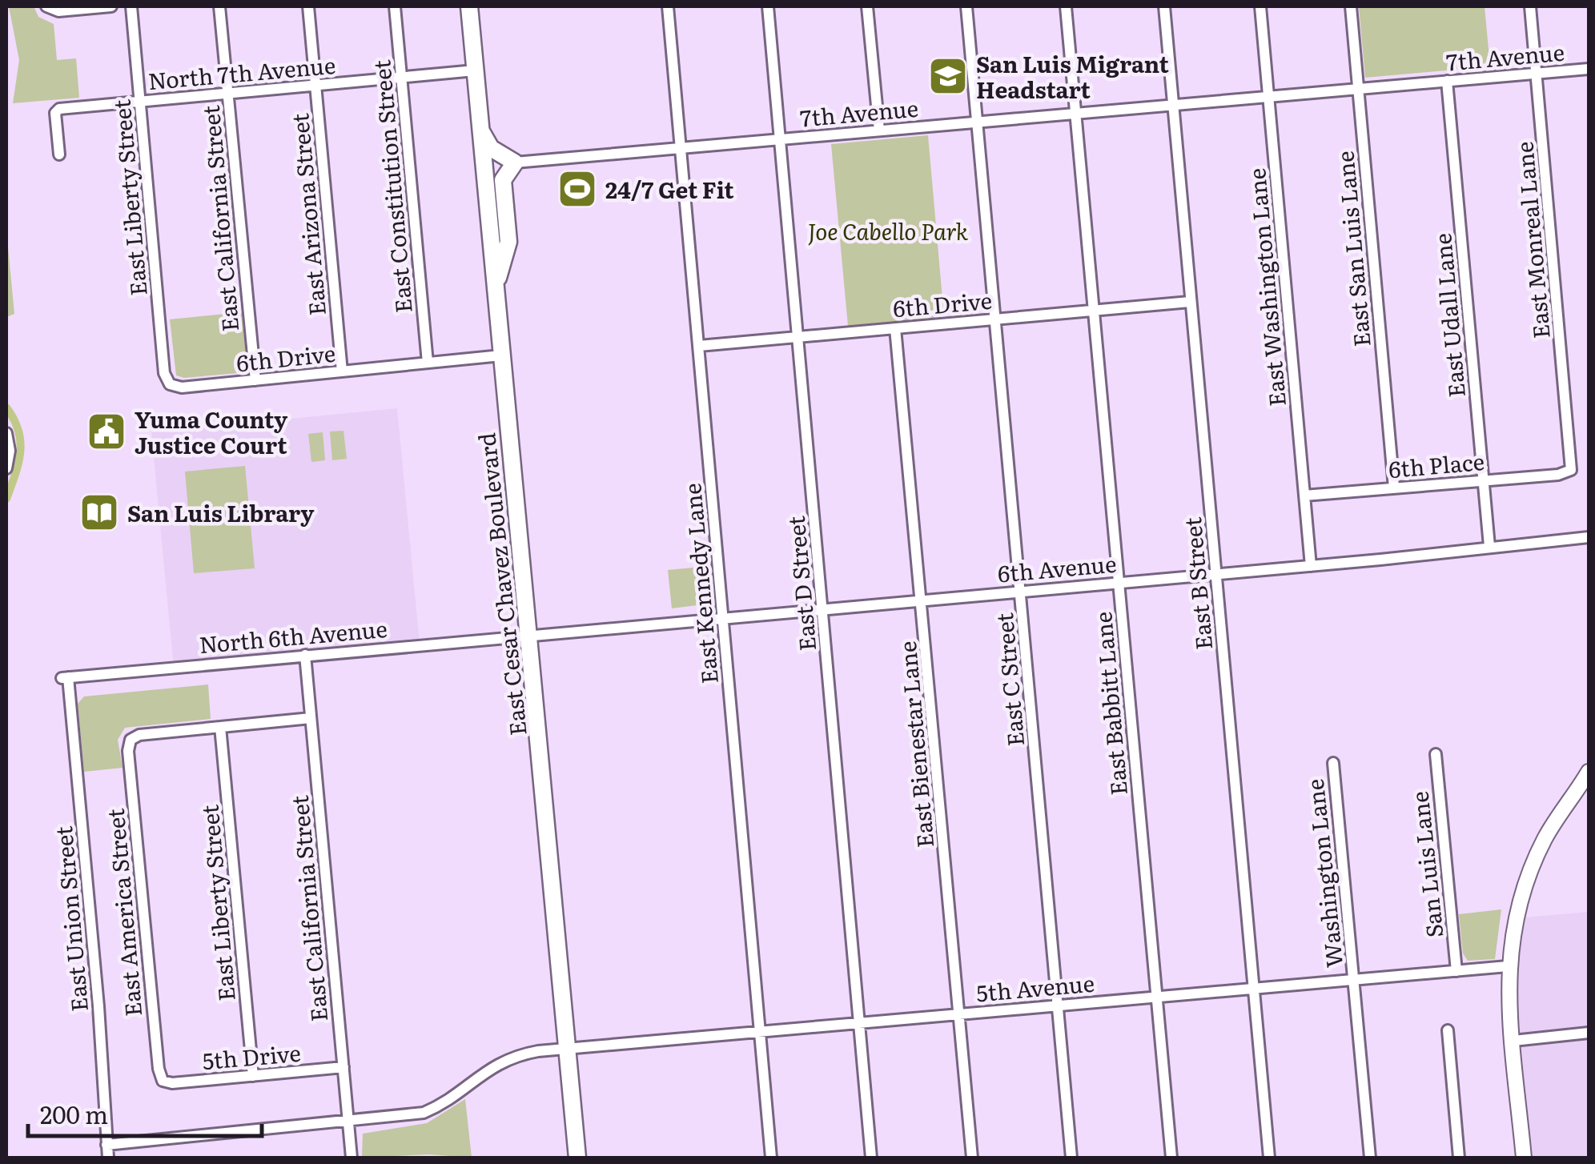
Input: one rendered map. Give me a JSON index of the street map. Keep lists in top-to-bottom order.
{
  "streets": {
    "highway": ["East Cesar Chavez Boulevard"],
    "street": [
      "7th Avenue",
      "North 7th Avenue",
      "East Constitution Street",
      "East Liberty Street",
      "East Arizona Street",
      "East California Street",
      "East Monreal Lane",
      "East San Luis Lane",
      "East Washington Lane",
      "6th Drive",
      "East Udall Lane",
      "6th Place",
      "6th Avenue",
      "East Kennedy Lane",
      "East D Street",
      "East B Street",
      "North 6th Avenue",
      "East C Street",
      "East Babbitt Lane",
      "East Bienestar Lane",
      "San Luis Lane",
      "Washington Lane",
      "East America Street",
      "East Union Street",
      "5th Avenue",
      "5th Drive"
    ]
  },
  "crossings": [
    ["7th Avenue", "East Monreal Lane"],
    ["7th Avenue", "East San Luis Lane"],
    ["7th Avenue", "East Washington Lane"],
    ["7th Avenue", "East Udall Lane"],
    ["7th Avenue", "East Kennedy Lane"],
    ["7th Avenue", "East D Street"],
    ["7th Avenue", "East B Street"],
    ["7th Avenue", "East C Street"],
    ["7th Avenue", "East Babbitt Lane"],
    ["North 7th Avenue", "East Constitution Street"],
    ["North 7th Avenue", "East Liberty Street"],
    ["North 7th Avenue", "East Arizona Street"],
    ["North 7th Avenue", "East California Street"],
    ["North 7th Avenue", "East Cesar Chavez Boulevard"],
    ["East Constitution Street", "6th Drive"],
    ["East Liberty Street", "6th Drive"],
    ["East Liberty Street", "East America Street"],
    ["East Liberty Street", "5th Drive"],
    ["East Arizona Street", "6th Drive"],
    ["East California Street", "6th Drive"],
    ["East California Street", "North 6th Avenue"],
    ["East California Street", "5th Avenue"],
    ["East California Street", "5th Drive"],
    ["East Monreal Lane", "6th Place"],
    ["East San Luis Lane", "6th Place"],
    ["East Washington Lane", "6th Place"],
    ["East Washington Lane", "6th Avenue"],
    ["6th Drive", "East Kennedy Lane"],
    ["6th Drive", "East D Street"],
    ["6th Drive", "East B Street"],
    ["6th Drive", "East Cesar Chavez Boulevard"],
    ["6th Drive", "East C Street"],
    ["6th Drive", "East Babbitt Lane"],
    ["6th Drive", "East Bienestar Lane"],
    ["East Udall Lane", "6th Place"],
    ["East Udall Lane", "6th Avenue"],
    ["6th Avenue", "East Kennedy Lane"],
    ["6th Avenue", "East D Street"],
    ["6th Avenue", "East B Street"],
    ["6th Avenue", "East Cesar Chavez Boulevard"],
    ["6th Avenue", "North 6th Avenue"],
    ["6th Avenue", "East C Street"],
    ["6th Avenue", "East Babbitt Lane"],
    ["6th Avenue", "East Bienestar Lane"],
    ["East Kennedy Lane", "5th Avenue"],
    ["East D Street", "5th Avenue"],
    ["East B Street", "5th Avenue"],
    ["East Cesar Chavez Boulevard", "North 6th Avenue"],
    ["East Cesar Chavez Boulevard", "5th Avenue"],
    ["North 6th Avenue", "East Union Street"],
    ["East C Street", "5th Avenue"],
    ["East Babbitt Lane", "5th Avenue"],
    ["East Bienestar Lane", "5th Avenue"],
    ["San Luis Lane", "5th Avenue"],
    ["Washington Lane", "5th Avenue"],
    ["East America Street", "5th Drive"],
    ["East Union Street", "5th Avenue"]
  ],
  "parks": ["Joe Cabello Park"],
  "places": {
    "school or university": ["San Luis Migrant Headstart"],
    "sports": ["24/7 Get Fit"],
    "public building": ["Yuma County Justice Court"],
    "library": ["San Luis Library"]
  },
  "scale_bar": "200 m"
}
